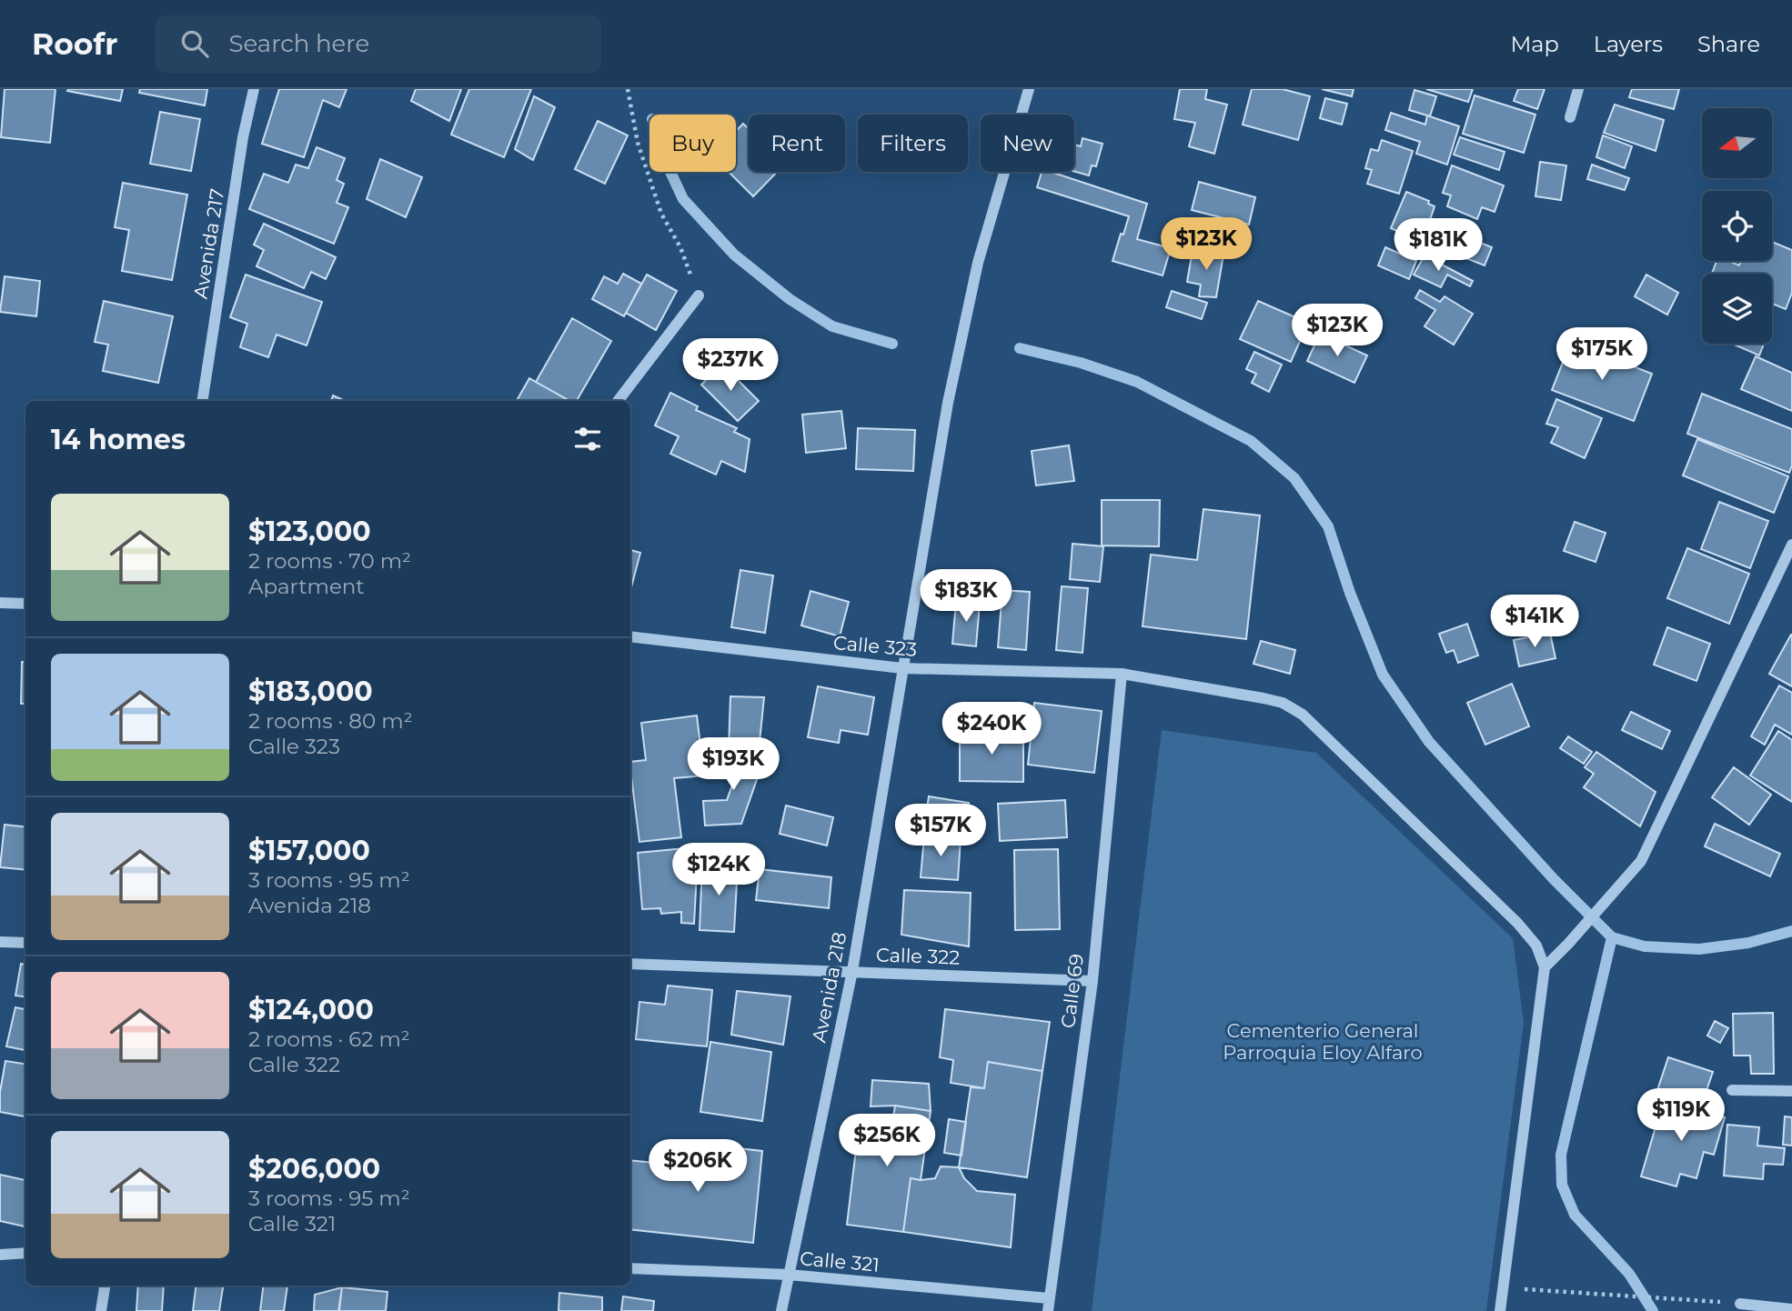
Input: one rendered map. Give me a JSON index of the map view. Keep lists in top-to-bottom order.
{
  "streets": {
    "street": [
      "Avenida 217",
      "Calle 323",
      "Calle 322",
      "Avenida 218",
      "Calle 69",
      "Calle 321"
    ]
  },
  "crossings": [
    ["Calle 323", "Avenida 218"],
    ["Calle 323", "Calle 69"],
    ["Calle 322", "Avenida 218"],
    ["Calle 322", "Calle 69"],
    ["Avenida 218", "Calle 321"],
    ["Calle 69", "Calle 321"]
  ],
  "parks": ["Cementerio General Parroquia Eloy Alfaro"],
  "north": "left",
  "page": {
    "header": "Roofr",
    "search": "Search here",
    "nav": ["Map", "Layers", "Share"],
    "chip": [
      "Buy",
      "Rent",
      "Filters",
      "New"
    ],
    "price": [
      "$123K",
      "$181K",
      "$123K",
      "$175K",
      "$237K",
      "$183K",
      "$141K",
      "$240K",
      "$193K",
      "$157K",
      "$124K",
      "$119K",
      "$256K",
      "$206K"
    ],
    "heading": "14 homes",
    "list": [
      {
        "name": "$123,000",
        "note": "2 rooms · 70 m² · Apartment"
      },
      {
        "name": "$183,000",
        "note": "2 rooms · 80 m² · Calle 323"
      },
      {
        "name": "$157,000",
        "note": "3 rooms · 95 m² · Avenida 218"
      },
      {
        "name": "$124,000",
        "note": "2 rooms · 62 m² · Calle 322"
      },
      {
        "name": "$206,000",
        "note": "3 rooms · 95 m² · Calle 321"
      }
    ]
  }
}
